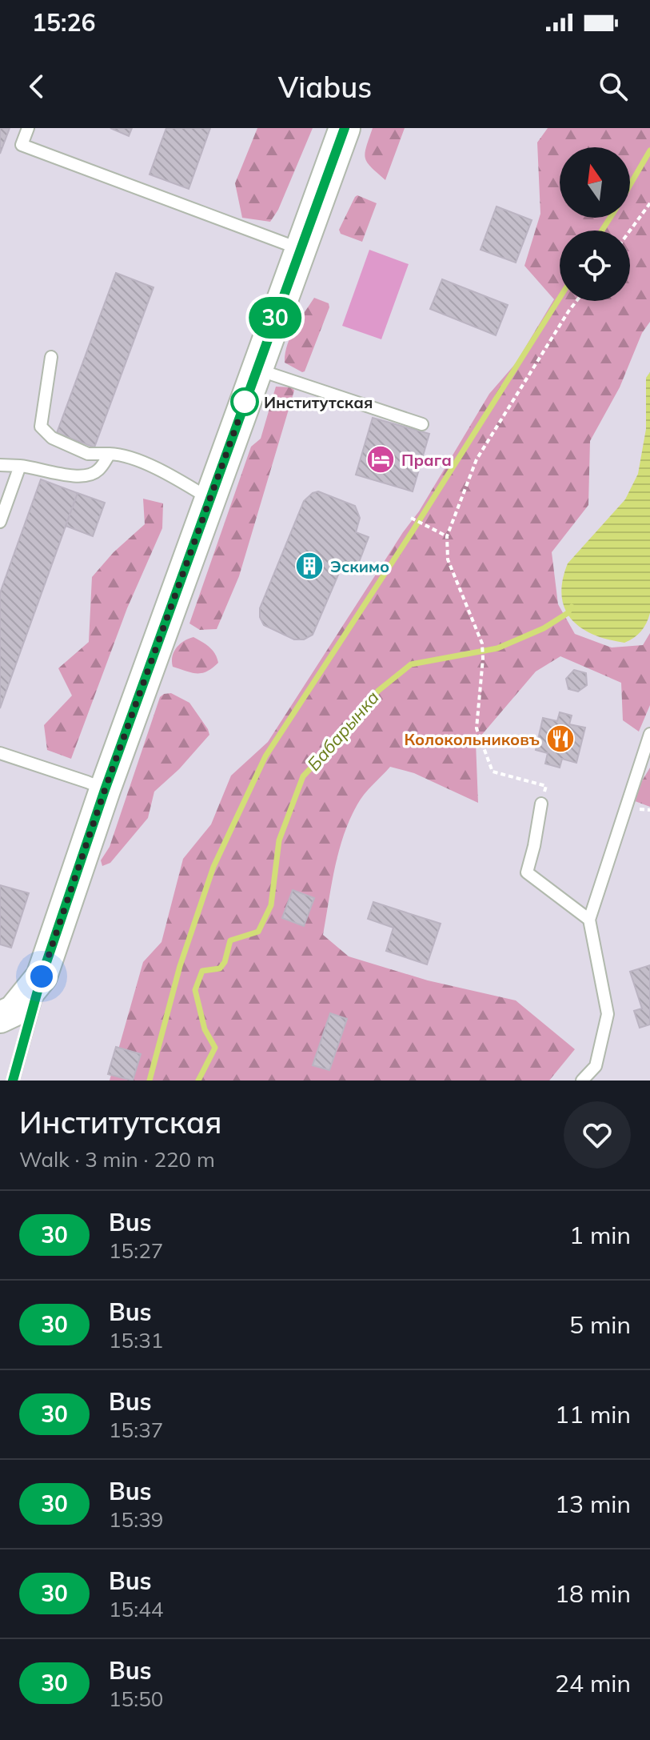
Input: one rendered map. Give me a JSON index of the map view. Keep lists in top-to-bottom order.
{
  "water": ["Бабарынка"],
  "places": {
    "other": ["Институтская"],
    "hotel": ["Прага"],
    "building": ["Эскимо"],
    "restaurant": ["Колокольниковъ"]
  },
  "lines": ["bus line 30"],
  "north": "top",
  "page": {
    "status": "15:26",
    "header": "Viabus",
    "on_map": "30",
    "heading": ["Институтская", "Walk · 3 min · 220 m"],
    "list": [
      {
        "mark": "30",
        "name": "Bus",
        "note": "15:27",
        "value": "1 min"
      },
      {
        "mark": "30",
        "name": "Bus",
        "note": "15:31",
        "value": "5 min"
      },
      {
        "mark": "30",
        "name": "Bus",
        "note": "15:37",
        "value": "11 min"
      },
      {
        "mark": "30",
        "name": "Bus",
        "note": "15:39",
        "value": "13 min"
      },
      {
        "mark": "30",
        "name": "Bus",
        "note": "15:44",
        "value": "18 min"
      },
      {
        "mark": "30",
        "name": "Bus",
        "note": "15:50",
        "value": "24 min"
      }
    ]
  }
}
